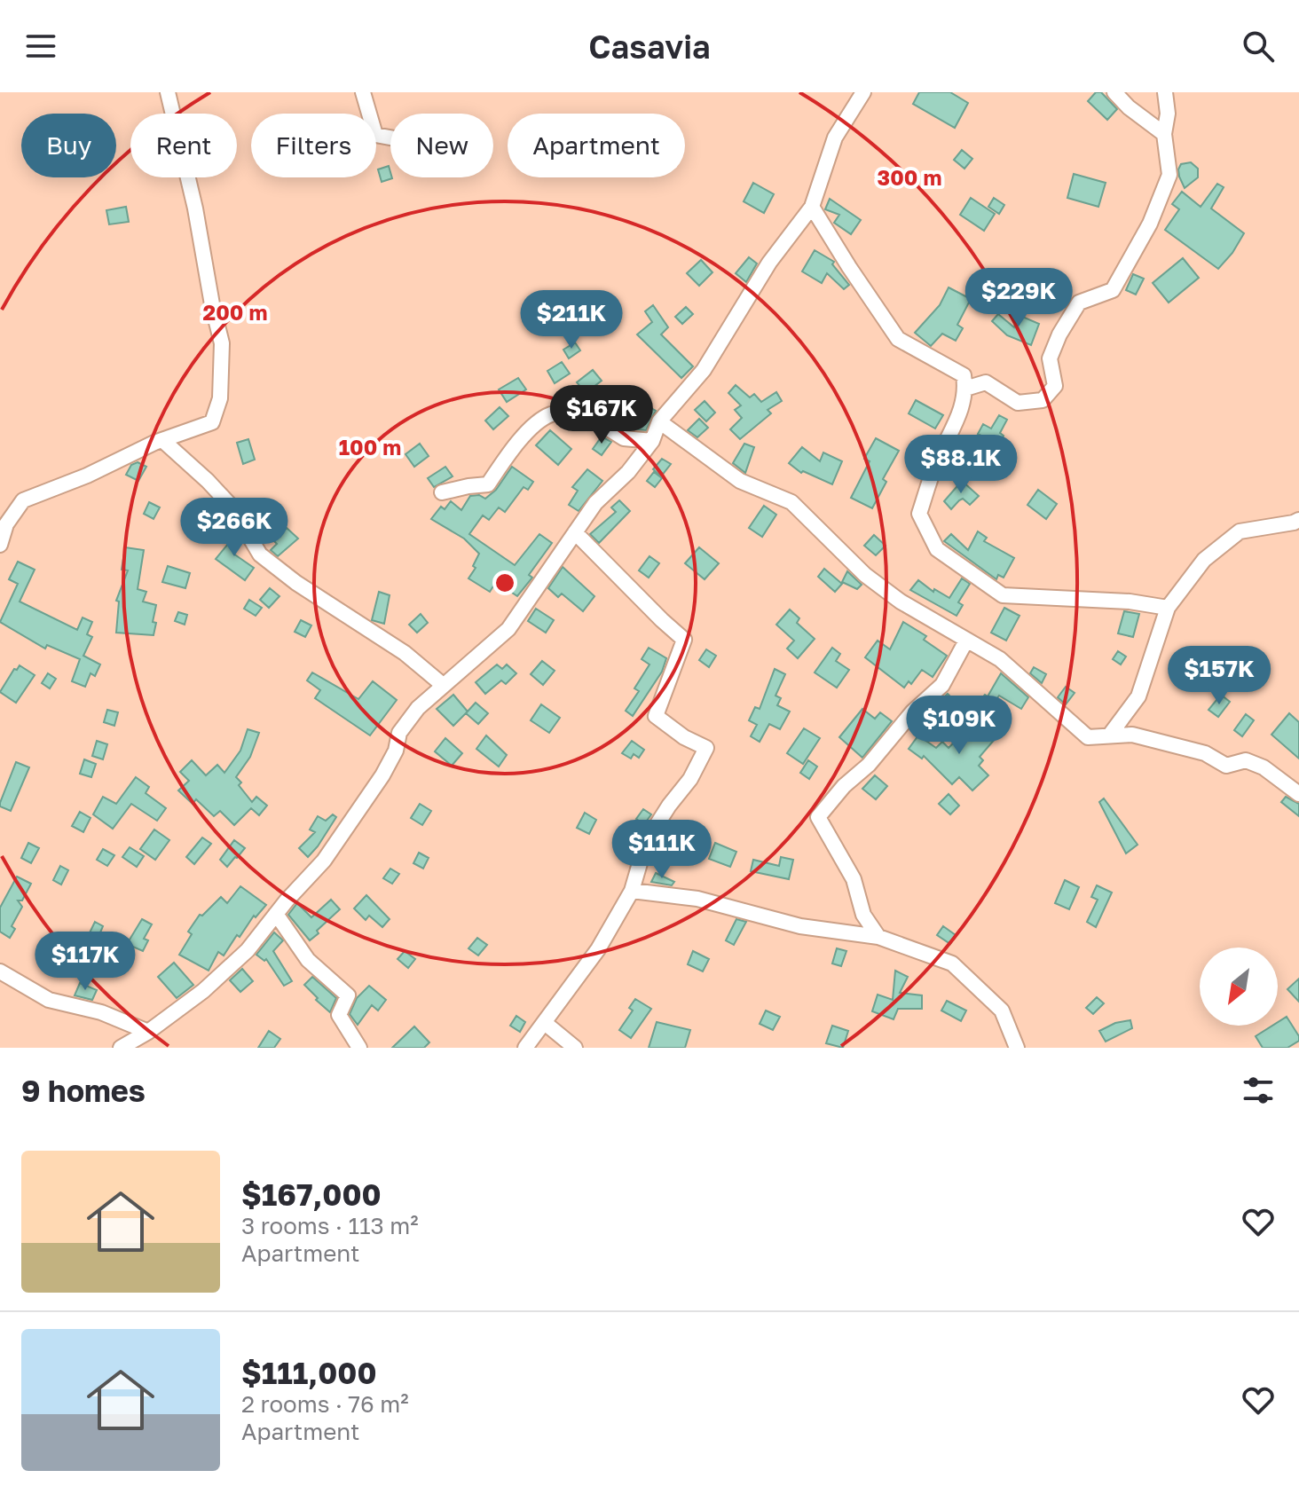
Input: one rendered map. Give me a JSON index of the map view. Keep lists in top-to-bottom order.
{
  "north": "bottom left",
  "page": {
    "header": "Casavia",
    "chip": [
      "Buy",
      "Rent",
      "Filters",
      "New",
      "Apartment"
    ],
    "price": [
      "$229K",
      "$211K",
      "$167K",
      "$88.1K",
      "$266K",
      "$157K",
      "$109K",
      "$111K",
      "$117K"
    ],
    "heading": "9 homes",
    "list": [
      {
        "name": "$167,000",
        "note": "3 rooms · 113 m² · Apartment"
      },
      {
        "name": "$111,000",
        "note": "2 rooms · 76 m² · Apartment"
      }
    ]
  },
  "rings": ["300 m", "200 m", "100 m"]
}
